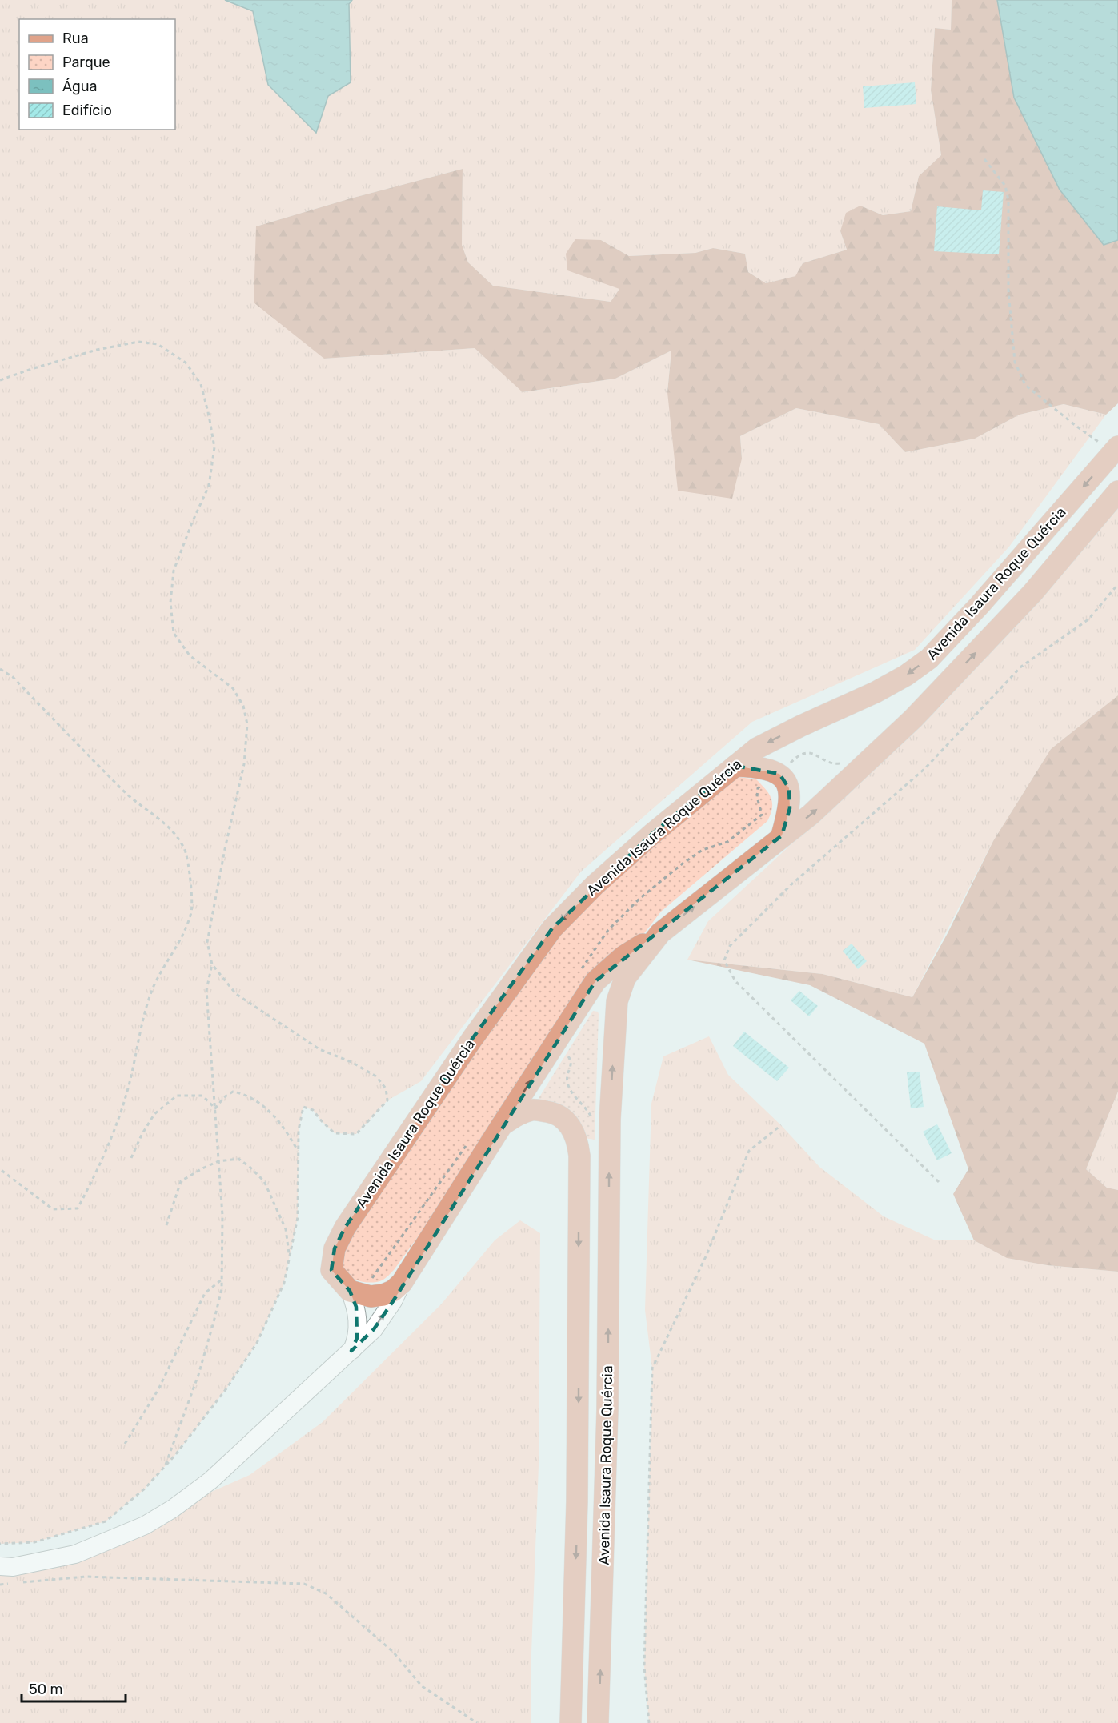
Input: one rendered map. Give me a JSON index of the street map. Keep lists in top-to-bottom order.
{
  "streets": {
    "main road": ["Avenida Isaura Roque Quércia"]
  },
  "legend": [
    "Rua",
    "Parque",
    "Água",
    "Edifício"
  ],
  "scale_bar": "50 m"
}
